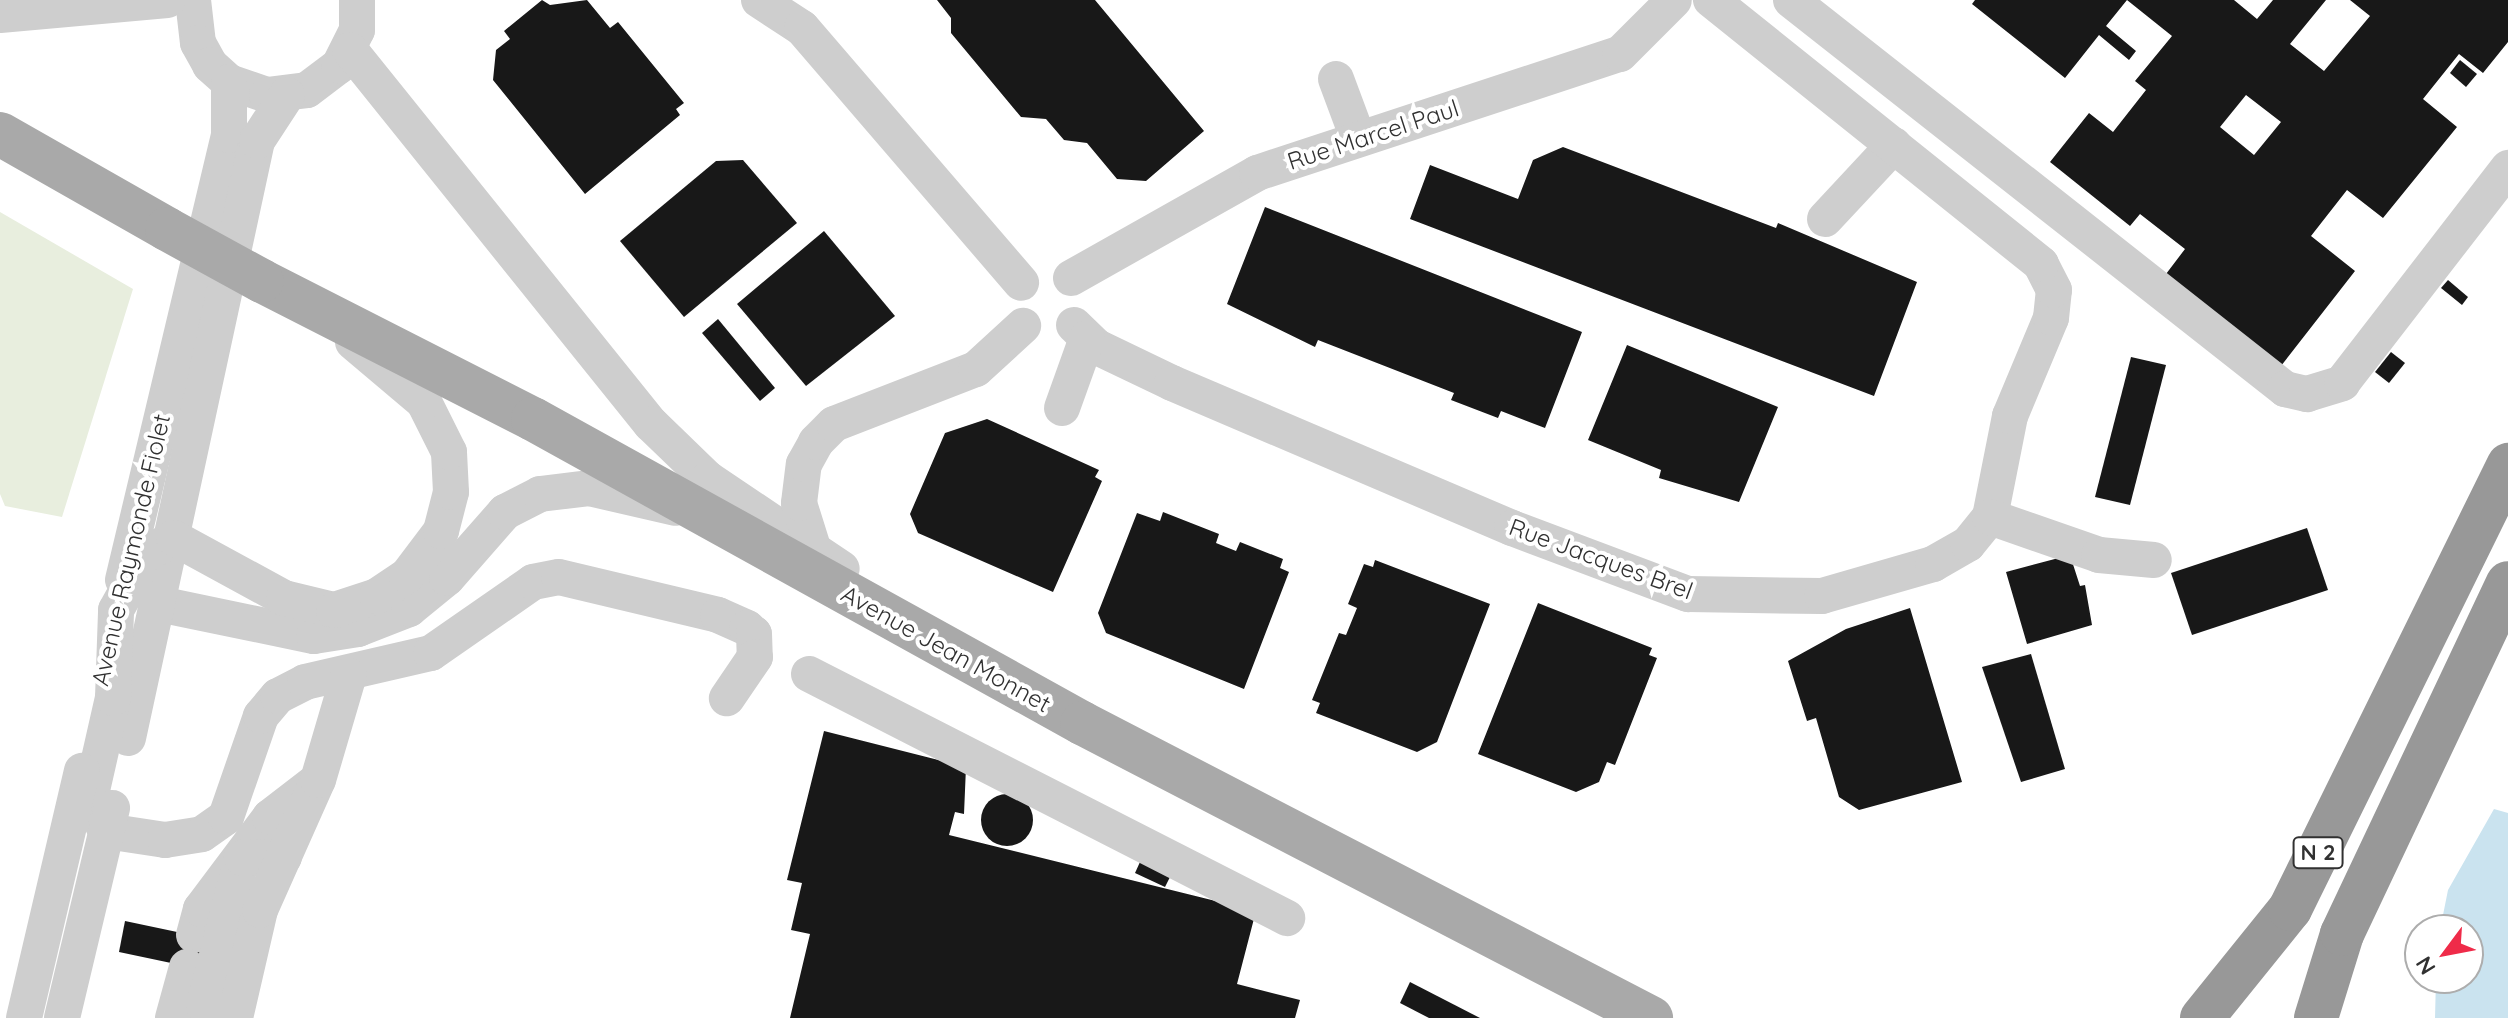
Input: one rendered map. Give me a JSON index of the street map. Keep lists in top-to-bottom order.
{
  "streets": {
    "highway": ["N 2"],
    "main road": ["Avenue Jean Monnet"],
    "street": ["Rue Marcel Paul", "Avenue Raymonde Fiolet", "Rue Jacques Brel"]
  },
  "crossings": [
    ["Rue Marcel Paul", "Rue Jacques Brel"]
  ],
  "north": "bottom left"
}
